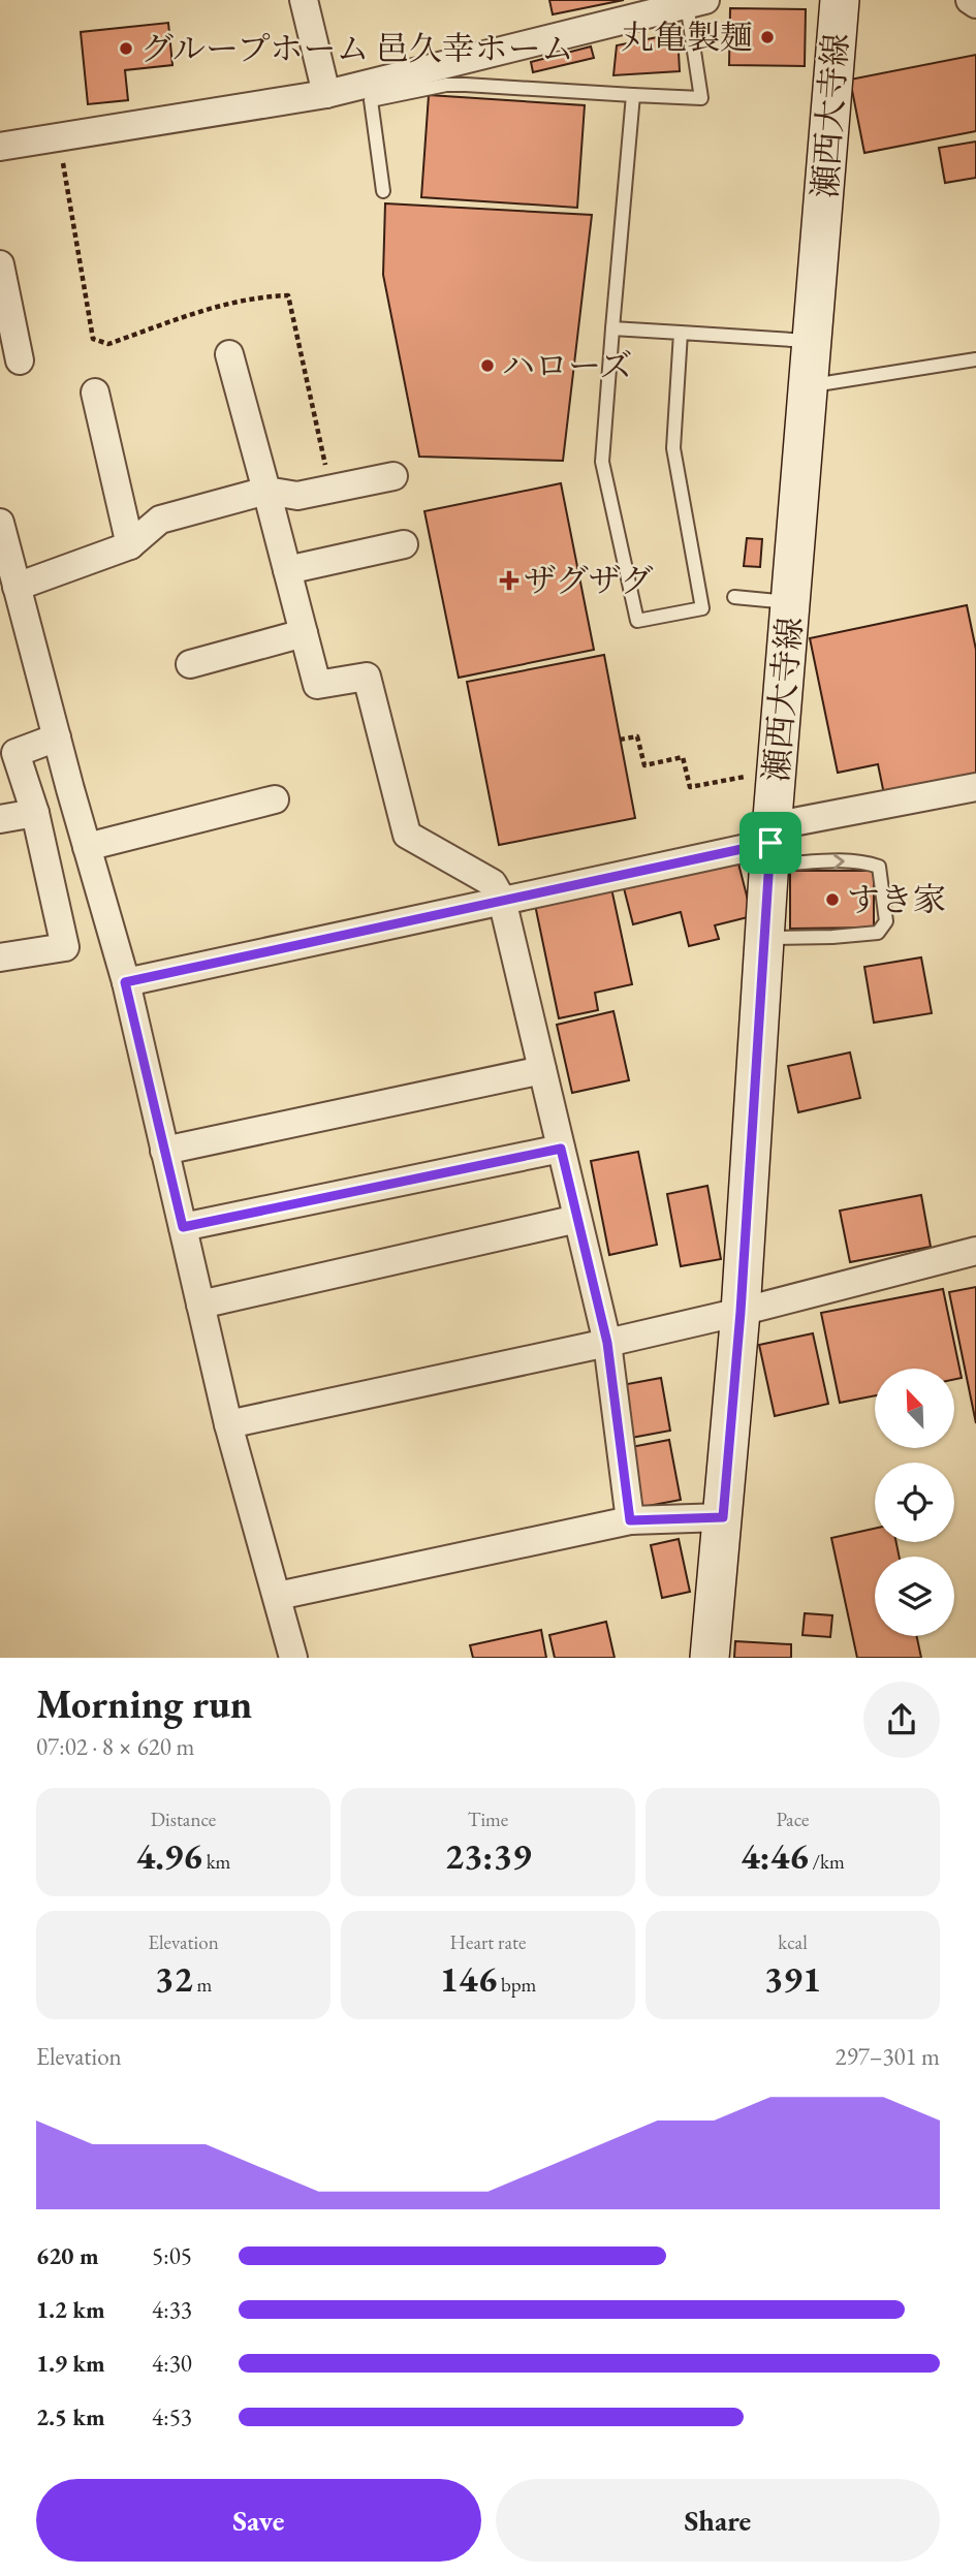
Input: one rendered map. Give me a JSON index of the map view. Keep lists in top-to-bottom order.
{
  "streets": {
    "main road": ["瀬西大寺線"]
  },
  "places": {
    "other": [
      "丸亀製麺",
      "グループホーム 邑久幸ホーム",
      "ハローズ",
      "すき家"
    ],
    "health": ["ザグザグ"]
  },
  "north": "top left",
  "page": {
    "heading": ["Morning run", "07:02 · 8 × 620 m"],
    "stats": [
      ["Distance", "4.96 km"],
      ["Time", "23:39"],
      ["Pace", "4:46 /km"],
      ["Elevation", "32 m"],
      ["Heart rate", "146 bpm"],
      ["kcal", "391"]
    ],
    "chart": ["Elevation", "297–301 m"],
    "list": [
      {
        "name": "620 m",
        "note": "5:05"
      },
      {
        "name": "1.2 km",
        "note": "4:33"
      },
      {
        "name": "1.9 km",
        "note": "4:30"
      },
      {
        "name": "2.5 km",
        "note": "4:53"
      }
    ],
    "buttons": ["Save", "Share"]
  }
}
